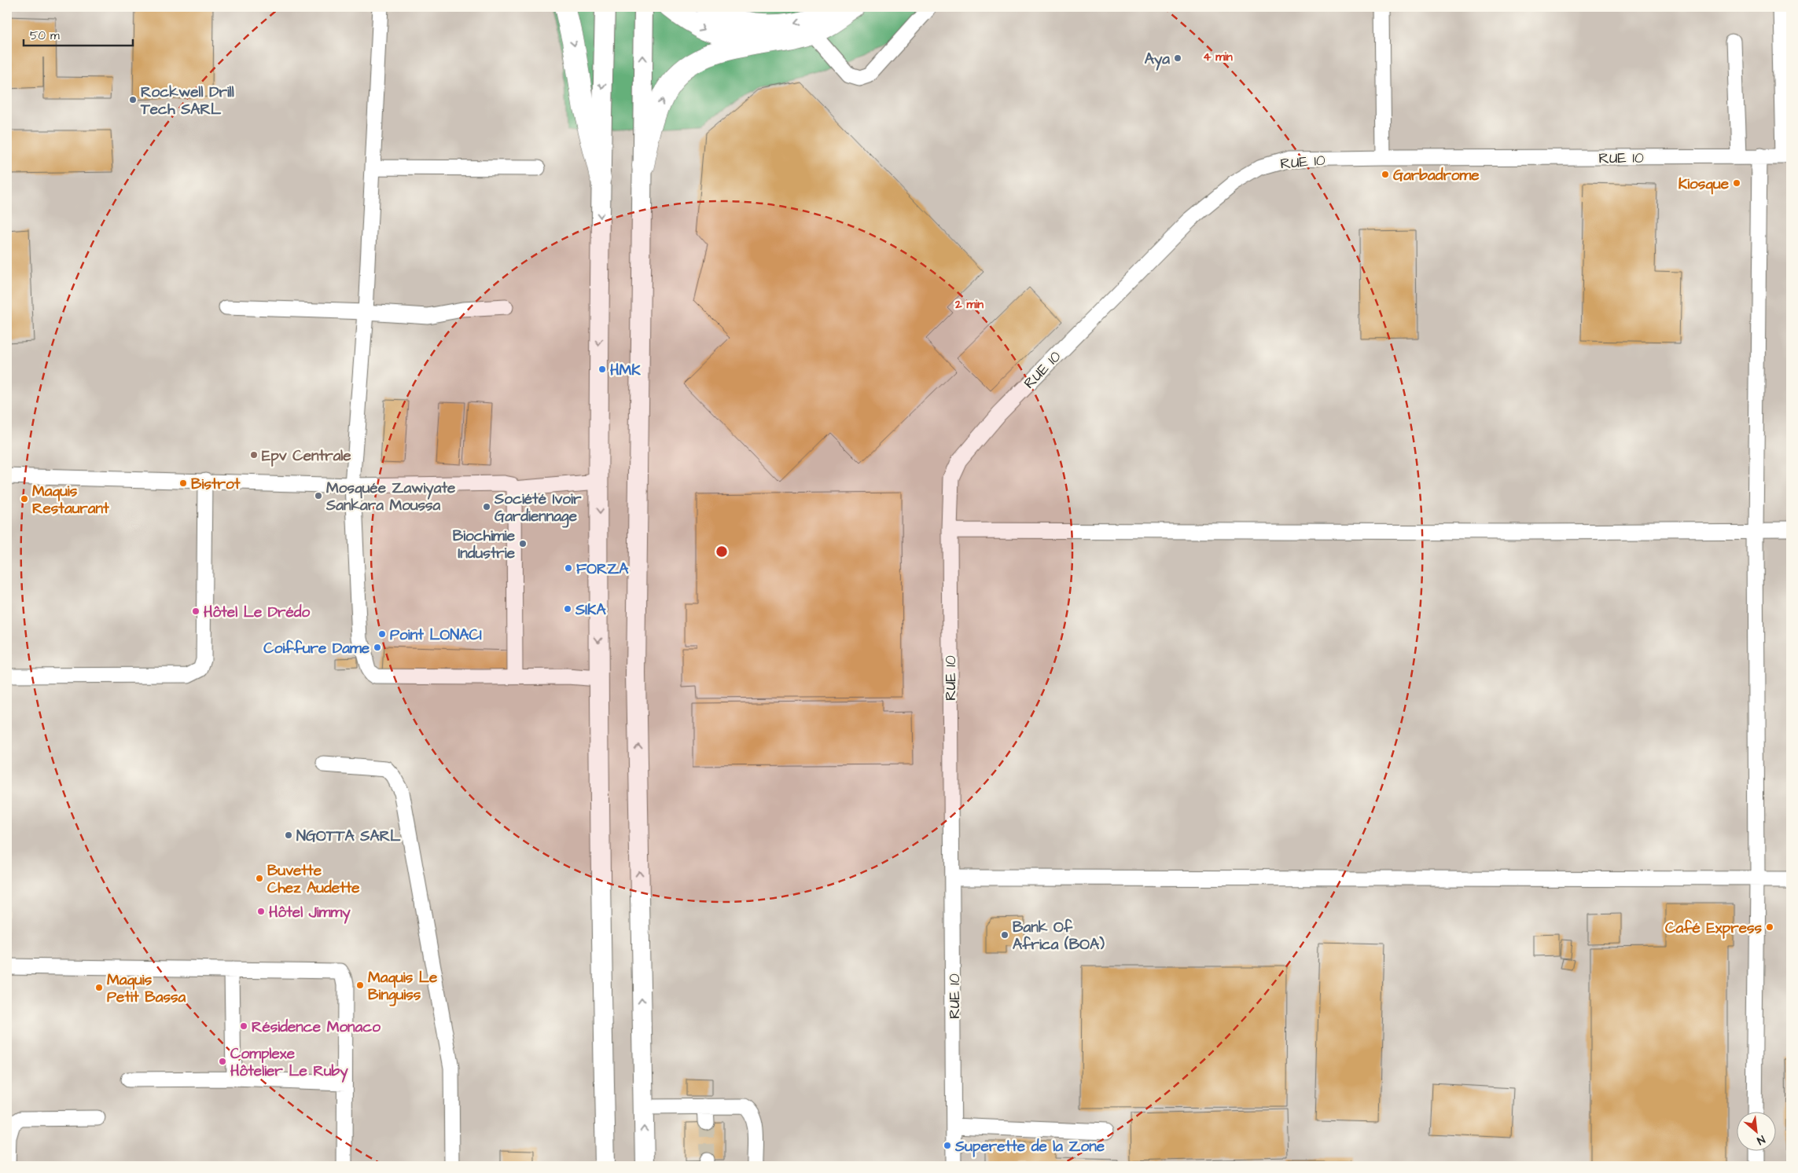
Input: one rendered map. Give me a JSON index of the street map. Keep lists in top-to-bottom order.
{
  "streets": {
    "street": ["RUE 10"]
  },
  "places": [
    "Aya",
    "Rockwell Drill Tech SARL",
    "Garbadrome",
    "Kiosque",
    "HMK",
    "Epv Centrale",
    "Bistrot",
    "Mosquée Zawiyate Sankara Moussa",
    "Maquis Restaurant",
    "Société Ivoir Gardiennage",
    "Biochimie Industrie",
    "FORZA",
    "SIKA",
    "Hôtel Le Drédo",
    "Point LONACI",
    "Coiffure Dame",
    "NGOTTA SARL",
    "Buvette Chez Audette",
    "Hôtel Jimmy",
    "Café Express",
    "Bank Of Africa (BOA)",
    "Maquis Le Binguiss",
    "Maquis Petit Bassa",
    "Résidence Monaco",
    "Complexe Hôtelier Le Ruby",
    "Superette de la Zone"
  ],
  "scale_bar": "50 m",
  "north": "bottom right",
  "rings": ["4 min", "2 min"]
}
